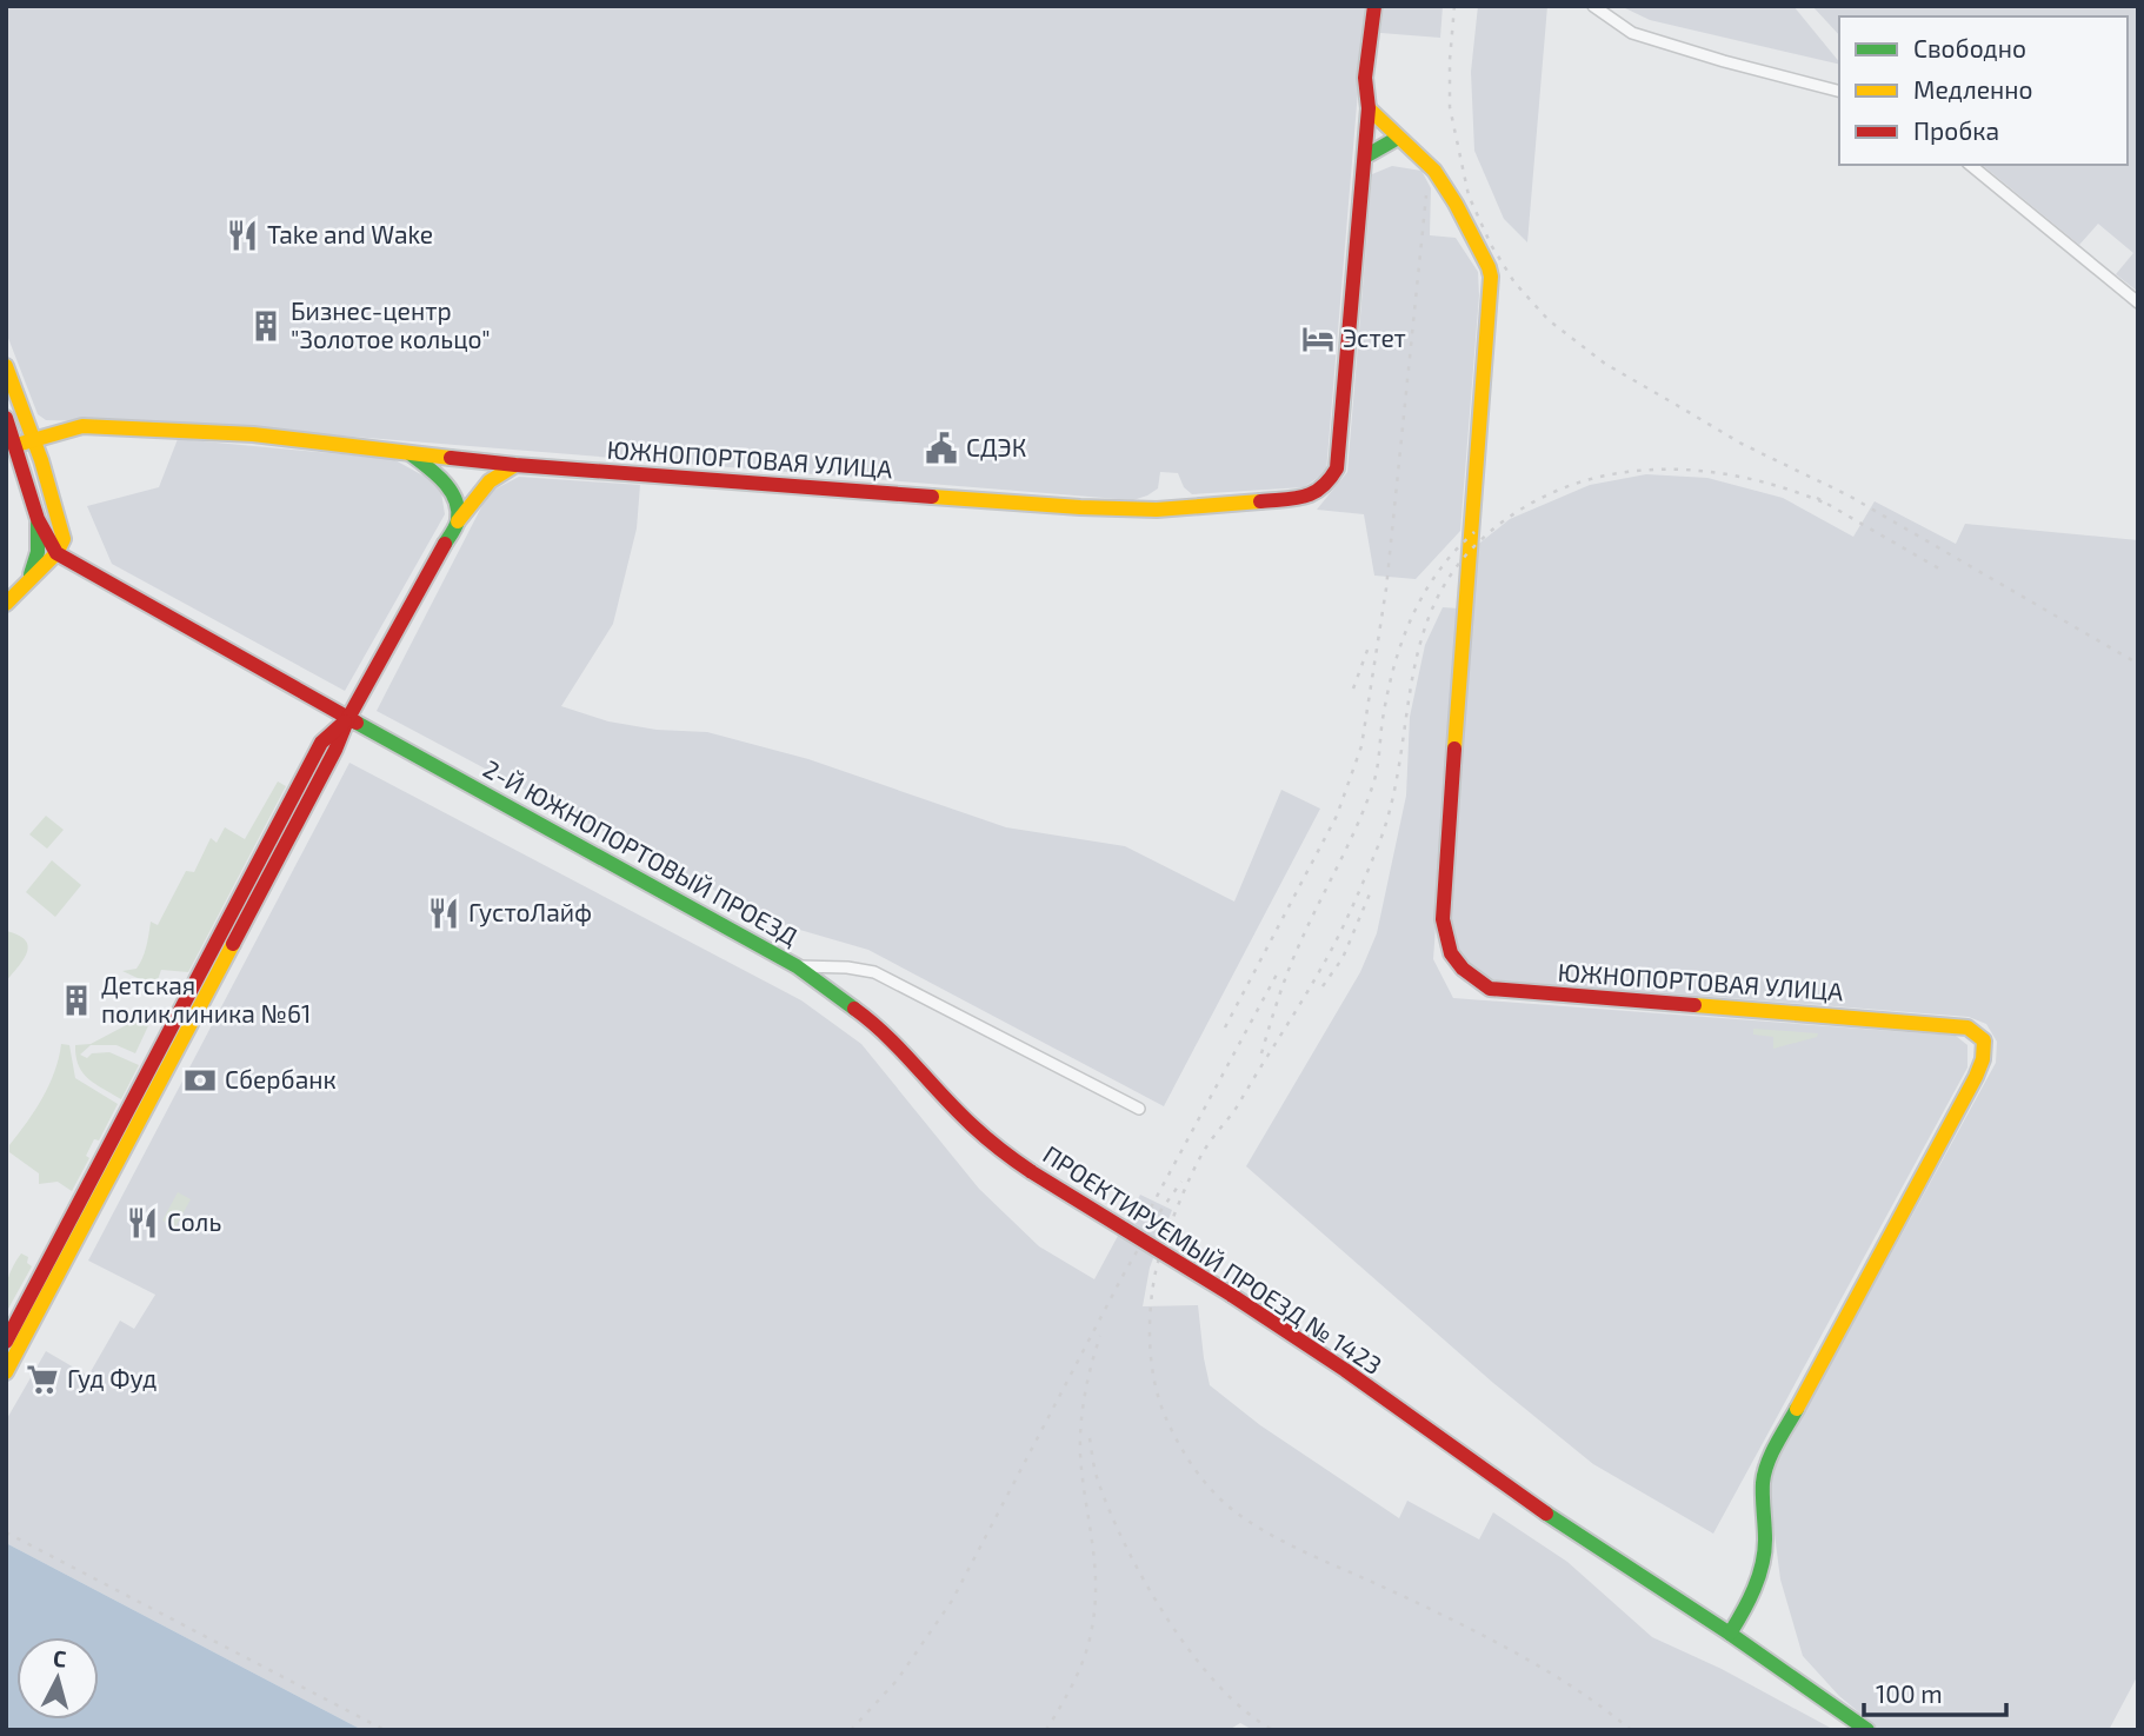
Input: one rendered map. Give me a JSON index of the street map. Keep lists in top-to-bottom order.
{
  "streets": {
    "main road": ["ЮЖНОПОРТОВАЯ УЛИЦА", "2-Й ЮЖНОПОРТОВЫЙ ПРОЕЗД", "ПРОЕКТИРУЕМЫЙ ПРОЕЗД № 1423"]
  },
  "crossings": [
    ["ЮЖНОПОРТОВАЯ УЛИЦА", "ПРОЕКТИРУЕМЫЙ ПРОЕЗД № 1423"],
    ["2-Й ЮЖНОПОРТОВЫЙ ПРОЕЗД", "ПРОЕКТИРУЕМЫЙ ПРОЕЗД № 1423"]
  ],
  "places": {
    "restaurant": ["Take and Wake", "ГустоЛайф", "Соль"],
    "building": ["Бизнес-центр \"Золотое кольцо\"", "Детская поликлиника №61"],
    "hotel": ["Эстет"],
    "public building": ["СДЭК"],
    "bank": ["Сбербанк"],
    "supermarket": ["Гуд Фуд"]
  },
  "legend": ["Свободно", "Медленно", "Пробка"],
  "scale_bar": "100 m",
  "north": "top"
}
